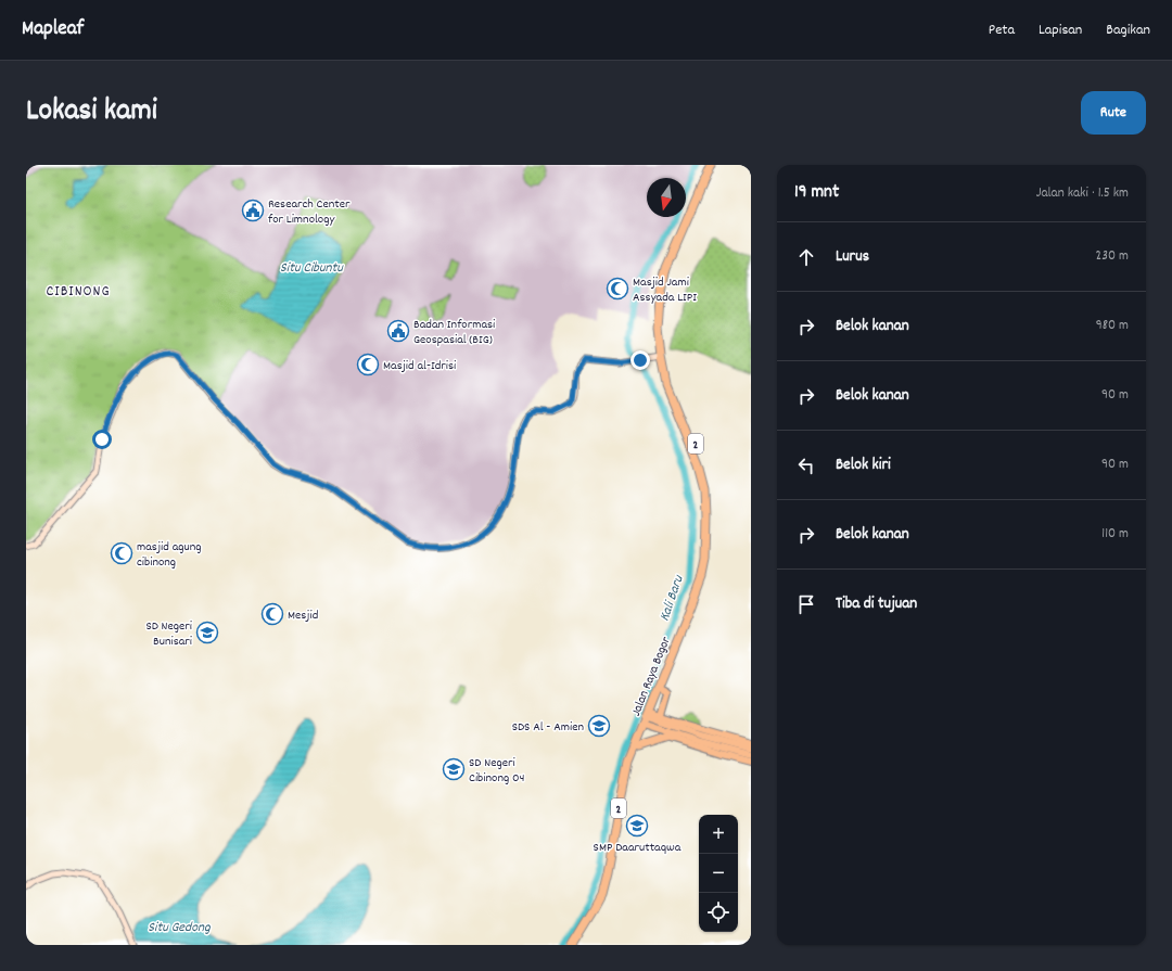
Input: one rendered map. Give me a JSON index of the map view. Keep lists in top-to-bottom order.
{
  "streets": {
    "highway": ["2", "Jalan Raya Bogor"]
  },
  "districts": ["CIBINONG"],
  "water": ["Situ Cibuntu", "Kali Baru", "Situ Gedong"],
  "places": {
    "public building": ["Research Center for Limnology", "Badan Informasi Geospasial (BIG)"],
    "mosque": [
      "Masjid Jami Assyada LIPI",
      "Masjid al-Idrisi",
      "masjid agung cibinong",
      "Mesjid"
    ],
    "school or university": [
      "SD Negeri Bunisari",
      "SDS Al - Amien",
      "SD Negeri Cibinong 04",
      "SMP Daaruttaqwa"
    ]
  },
  "north": "bottom",
  "page": {
    "header": "Mapleaf",
    "nav": ["Peta", "Lapisan", "Bagikan"],
    "title": "Lokasi kami",
    "buttons": "Rute",
    "heading": ["19 mnt", "Jalan kaki · 1.5 km"],
    "list": [
      ["Lurus", "230 m"],
      ["Belok kanan", "980 m"],
      ["Belok kanan", "90 m"],
      ["Belok kiri", "90 m"],
      ["Belok kanan", "110 m"],
      "Tiba di tujuan"
    ],
    "map_buttons": ["+", "−"]
  }
}
